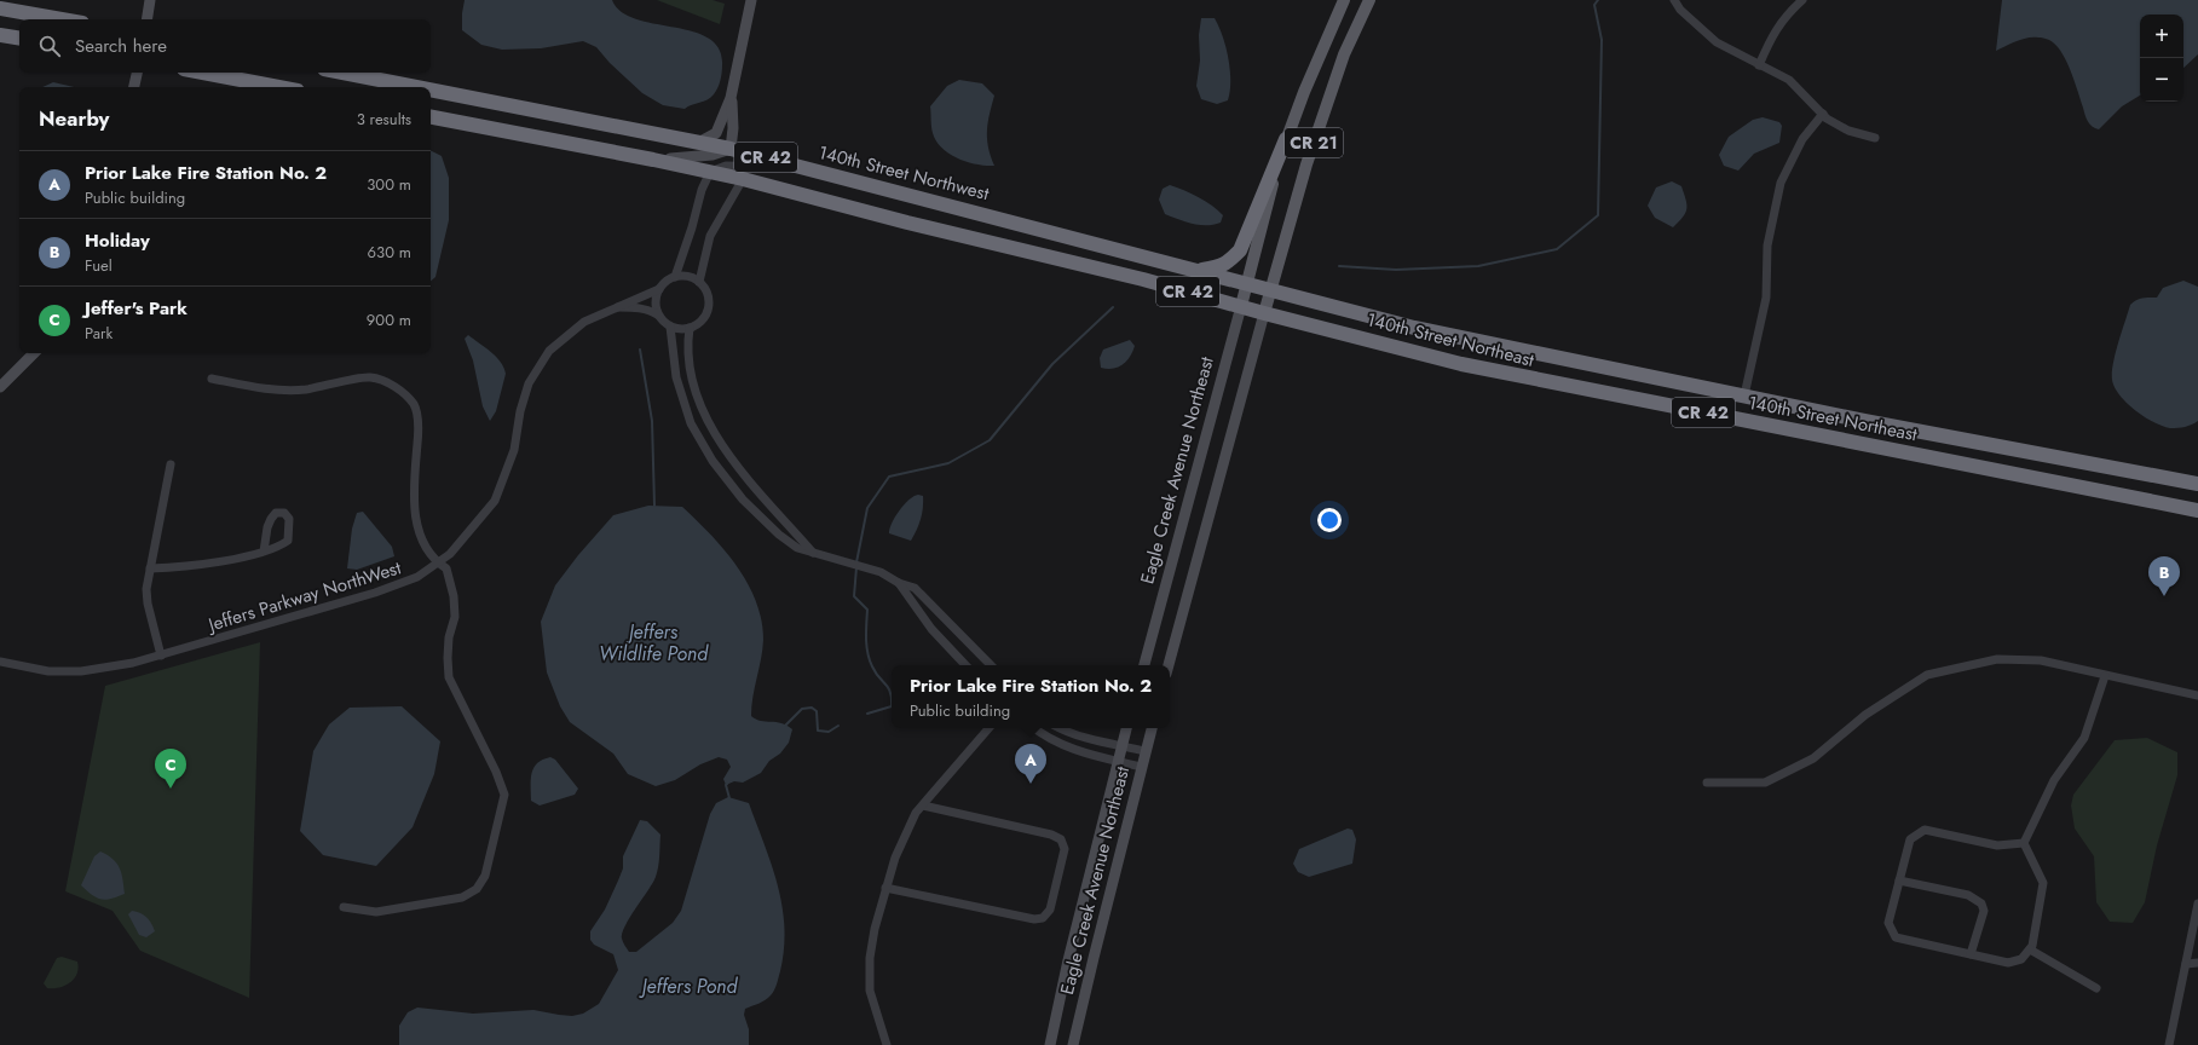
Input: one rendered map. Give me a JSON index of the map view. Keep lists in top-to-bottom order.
{
  "streets": {
    "highway": ["CR 42", "140th Street Northwest", "140th Street Northeast"],
    "main road": ["CR 21", "Eagle Creek Avenue Northeast"],
    "street": ["Jeffers Parkway NorthWest"]
  },
  "crossings": [
    ["CR 21", "CR 42"],
    ["CR 21", "140th Street Northwest"],
    ["CR 21", "140th Street Northeast"],
    ["CR 21", "Eagle Creek Avenue Northeast"],
    ["CR 42", "140th Street Northeast"],
    ["CR 42", "Eagle Creek Avenue Northeast"],
    ["140th Street Northwest", "140th Street Northeast"],
    ["140th Street Northwest", "Eagle Creek Avenue Northeast"]
  ],
  "water": ["Jeffers Wildlife Pond", "Jeffers Pond"],
  "page": {
    "map_buttons": ["+", "−"],
    "search": "Search here",
    "heading": ["Nearby", "3 results"],
    "list": [
      {
        "mark": "A",
        "name": "Prior Lake Fire Station No. 2",
        "note": "Public building",
        "value": "300 m"
      },
      {
        "mark": "B",
        "name": "Holiday",
        "note": "Fuel",
        "value": "630 m"
      },
      {
        "mark": "C",
        "name": "Jeffer's Park",
        "note": "Park",
        "value": "900 m"
      }
    ],
    "pins": ["B", "A", "C"],
    "popup": ["Prior Lake Fire Station No. 2", "Public building"]
  }
}
